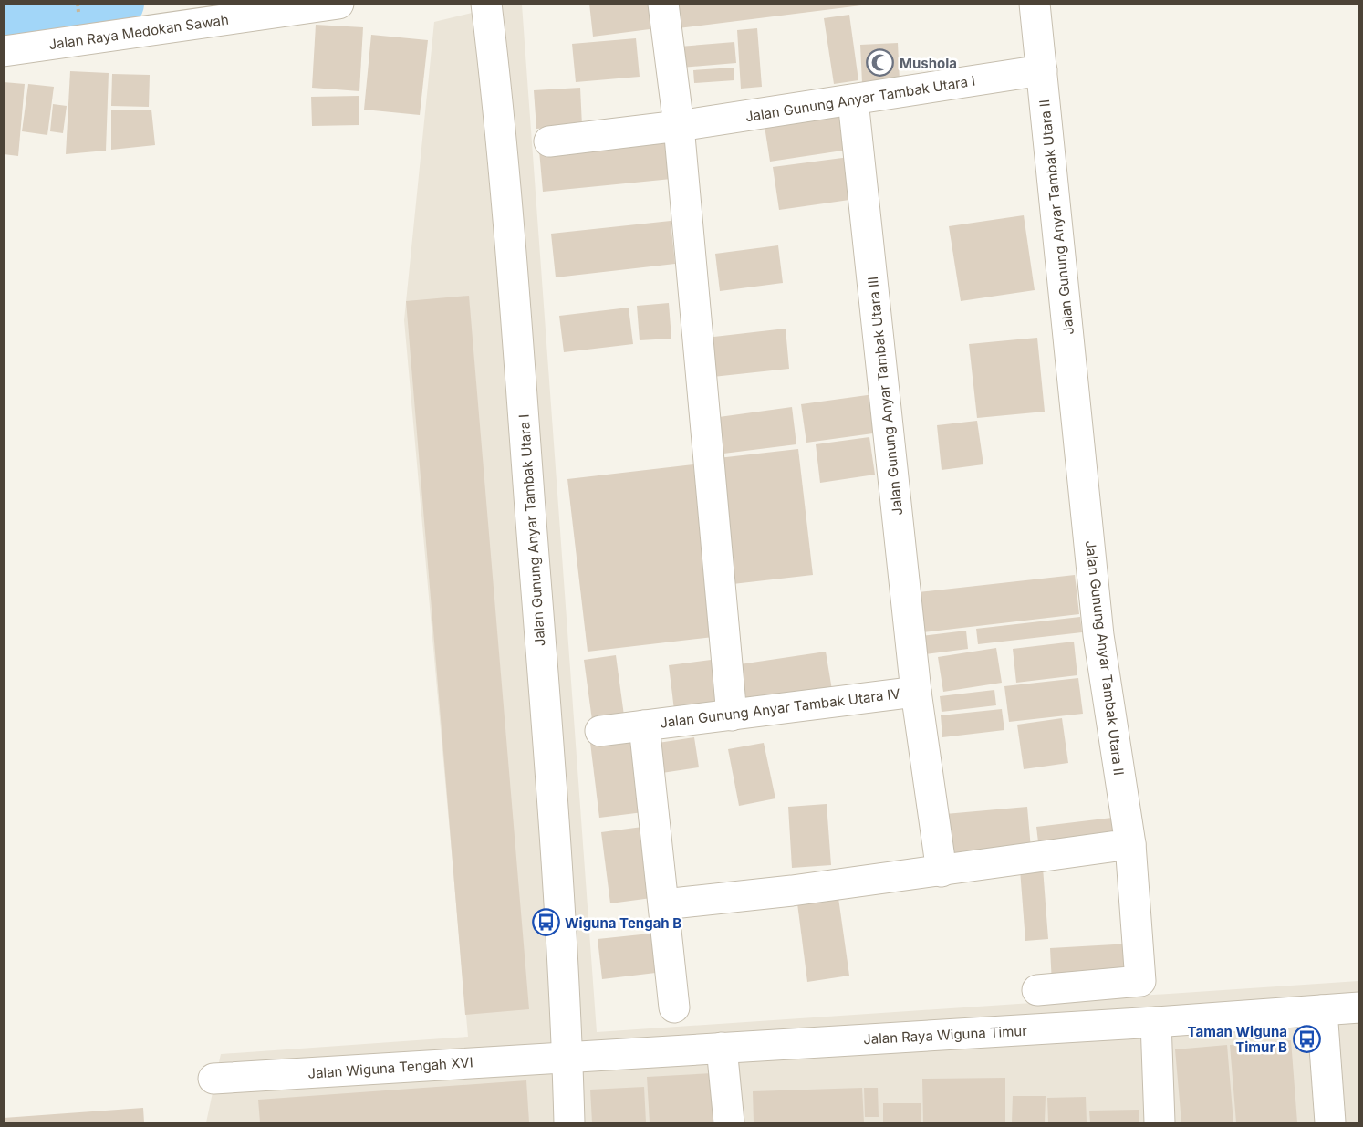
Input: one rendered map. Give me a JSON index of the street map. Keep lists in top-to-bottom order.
{
  "streets": {
    "street": [
      "Jalan Raya Medokan Sawah",
      "Jalan Gunung Anyar Tambak Utara I",
      "Jalan Gunung Anyar Tambak Utara II",
      "Jalan Gunung Anyar Tambak Utara III",
      "Jalan Gunung Anyar Tambak Utara IV",
      "Jalan Raya Wiguna Timur",
      "Jalan Wiguna Tengah XVI"
    ]
  },
  "crossings": [
    ["Jalan Gunung Anyar Tambak Utara I", "Jalan Gunung Anyar Tambak Utara II"],
    ["Jalan Gunung Anyar Tambak Utara I", "Jalan Gunung Anyar Tambak Utara III"],
    ["Jalan Gunung Anyar Tambak Utara I", "Jalan Raya Wiguna Timur"],
    ["Jalan Gunung Anyar Tambak Utara I", "Jalan Wiguna Tengah XVI"],
    ["Jalan Gunung Anyar Tambak Utara III", "Jalan Gunung Anyar Tambak Utara IV"],
    ["Jalan Raya Wiguna Timur", "Jalan Wiguna Tengah XVI"]
  ],
  "places": {
    "mosque": ["Mushola"],
    "bus stop": ["Wiguna Tengah B", "Taman Wiguna Timur B"]
  }
}
